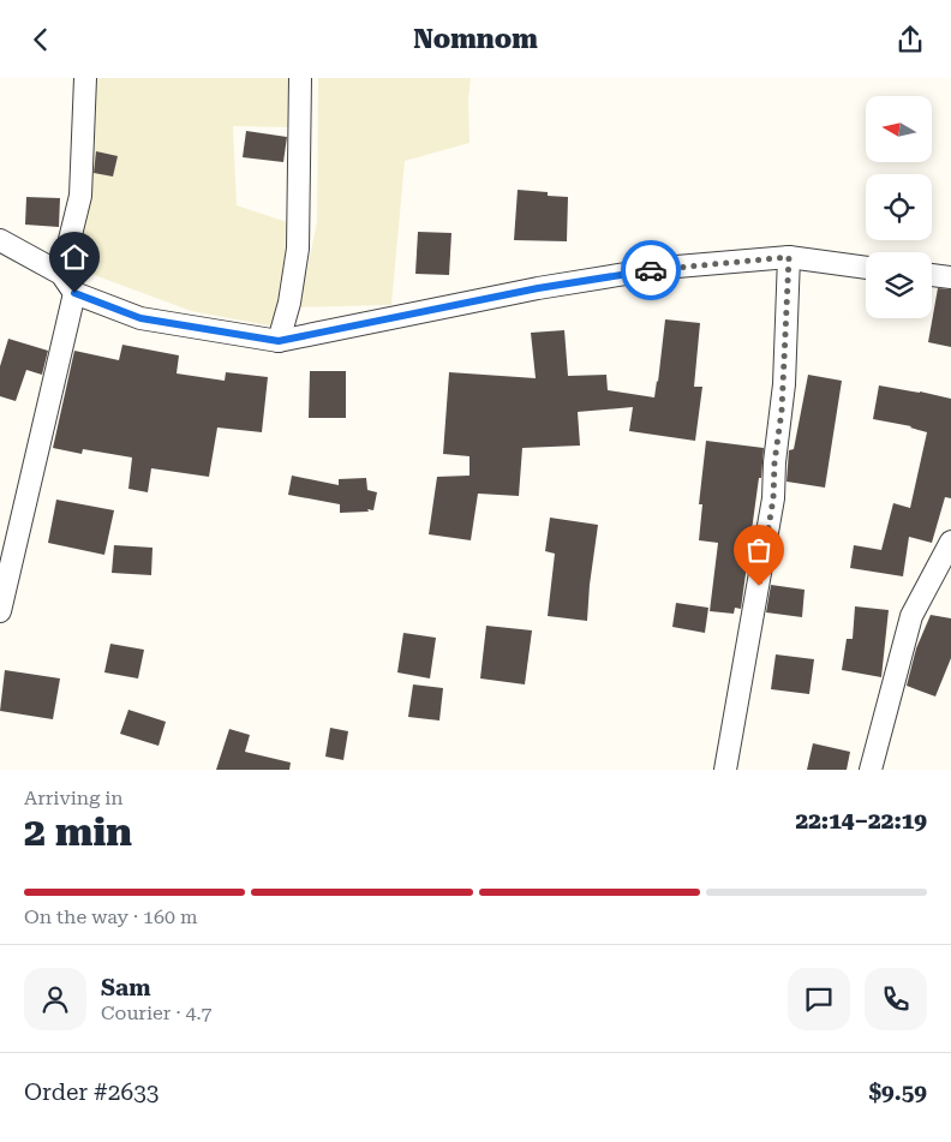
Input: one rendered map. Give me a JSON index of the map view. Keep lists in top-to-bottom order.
{
  "north": "left",
  "page": {
    "header": "Nomnom",
    "heading": ["2 min", "Arriving in", "22:14–22:19"],
    "panel": [
      "Sam",
      "Courier · 4.7",
      "Order #2633",
      "$9.59"
    ],
    "bar": "On the way · 160 m"
  }
}
